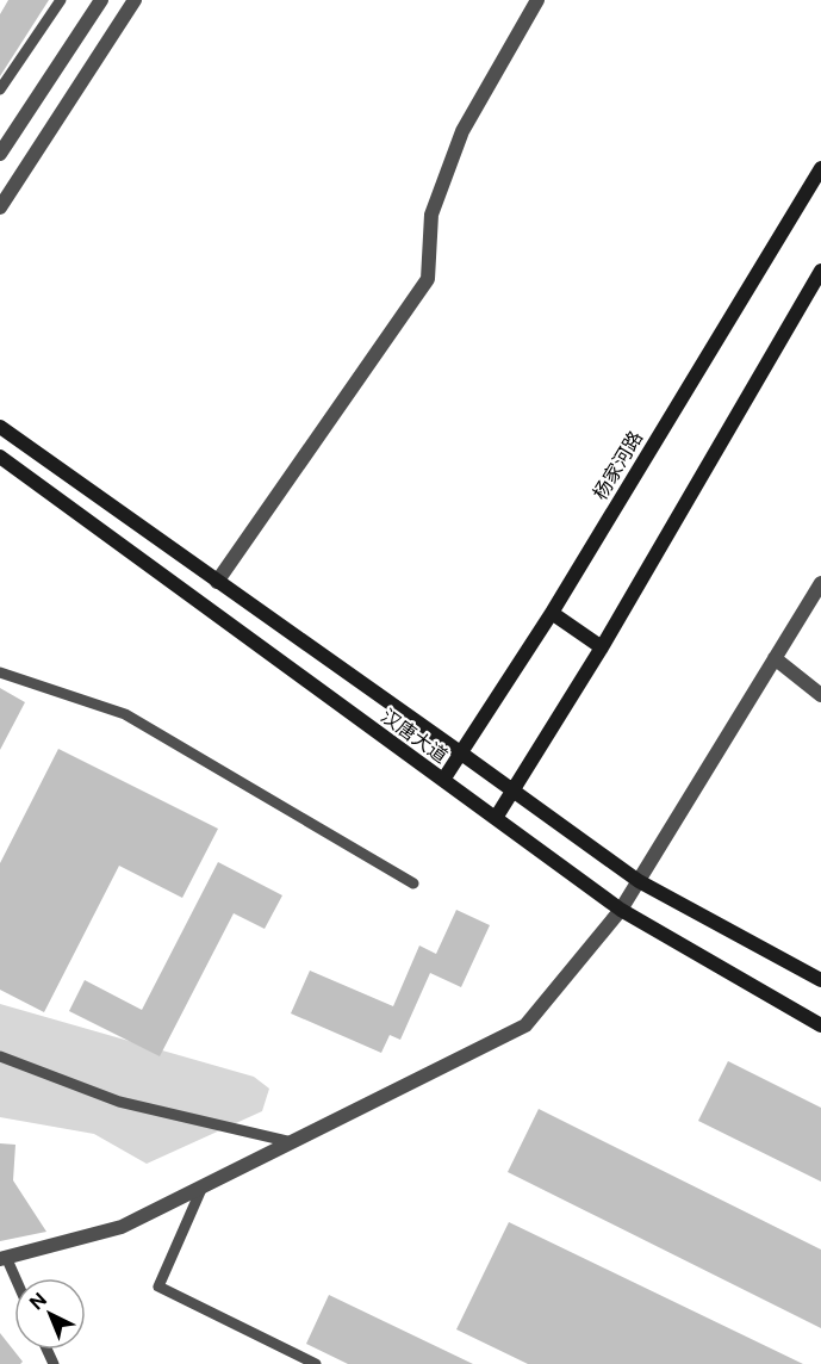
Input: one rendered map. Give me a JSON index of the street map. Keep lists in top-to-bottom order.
{
  "streets": {
    "main road": ["杨家河路", "汉唐大道"]
  },
  "crossings": [
    ["杨家河路", "汉唐大道"]
  ],
  "north": "top left"
}
